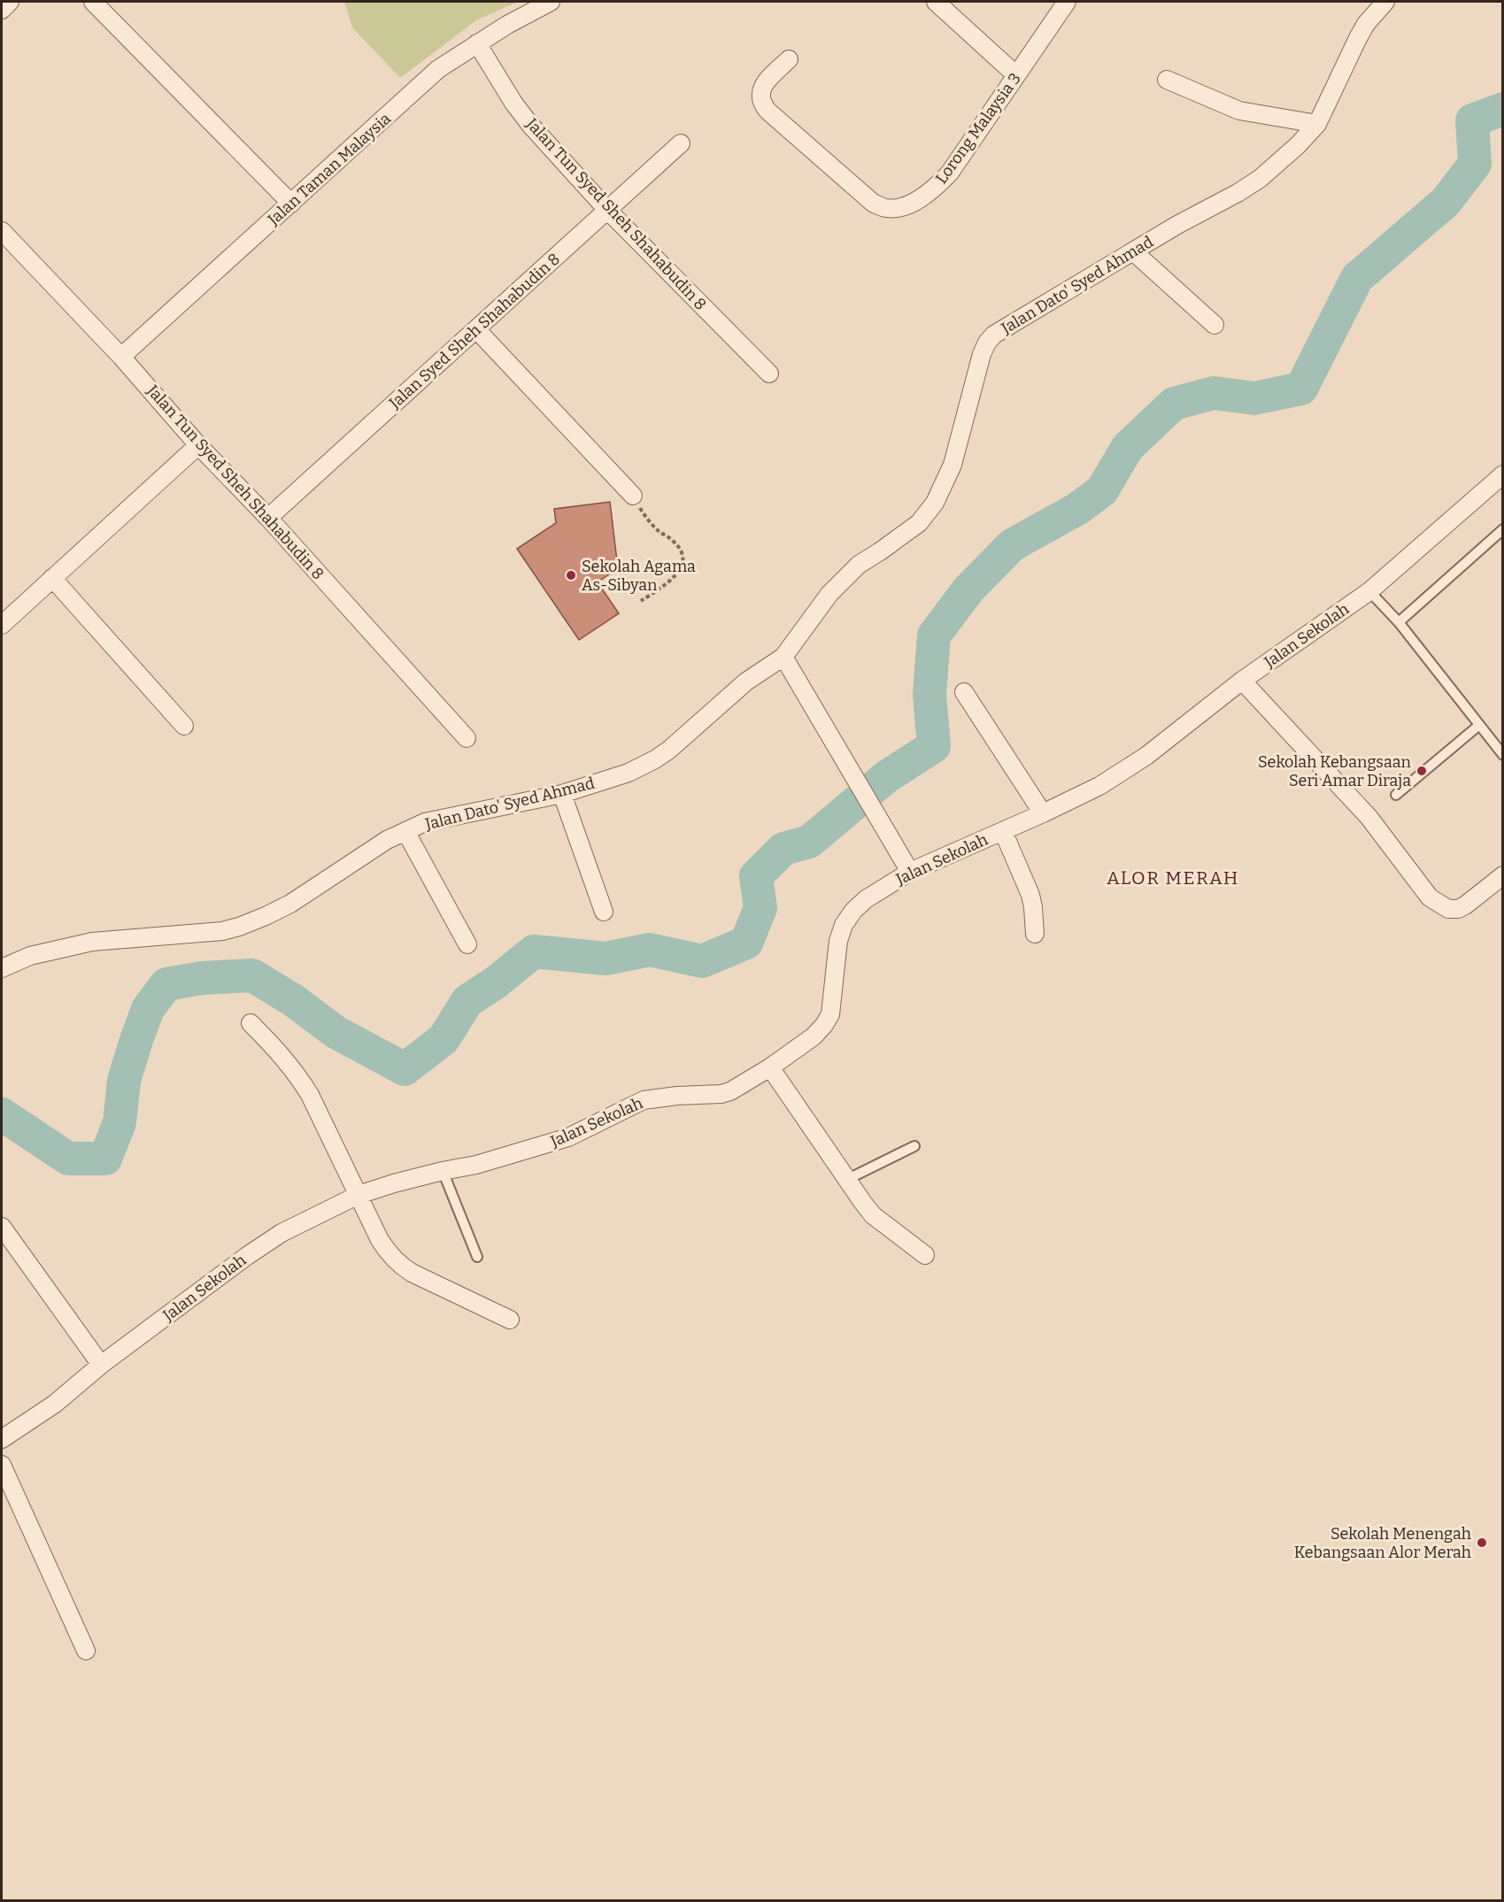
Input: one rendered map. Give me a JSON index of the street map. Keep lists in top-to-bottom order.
{
  "streets": {
    "street": [
      "Lorong Malaysia 3",
      "Jalan Taman Malaysia",
      "Jalan Tun Syed Sheh Shahabudin 8",
      "Jalan Dato' Syed Ahmad",
      "Jalan Syed Sheh Shahabudin 8",
      "Jalan Sekolah"
    ]
  },
  "crossings": [
    ["Jalan Taman Malaysia", "Jalan Tun Syed Sheh Shahabudin 8"],
    ["Jalan Tun Syed Sheh Shahabudin 8", "Jalan Syed Sheh Shahabudin 8"]
  ],
  "districts": ["ALOR MERAH"],
  "places": ["Sekolah Agama As-Sibyan", "Sekolah Kebangsaan Seri Amar Diraja", "Sekolah Menengah Kebangsaan Alor Merah"]
}
